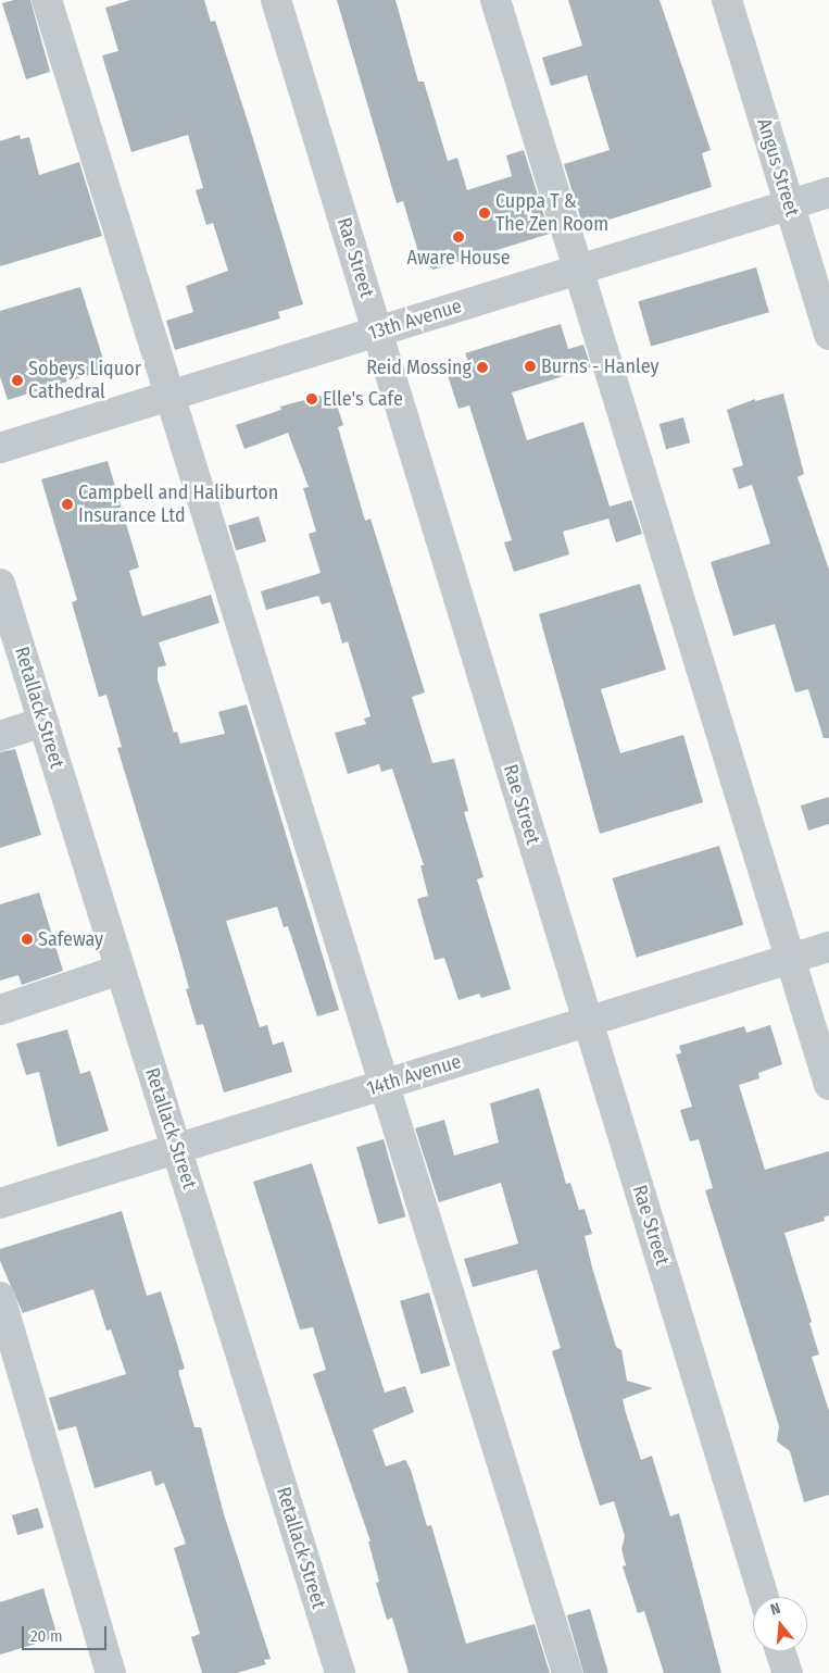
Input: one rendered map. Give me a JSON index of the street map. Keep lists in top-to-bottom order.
{
  "streets": {
    "street": [
      "Angus Street",
      "Rae Street",
      "13th Avenue",
      "Retallack Street",
      "14th Avenue"
    ]
  },
  "crossings": [
    ["Angus Street", "13th Avenue"],
    ["Rae Street", "13th Avenue"],
    ["Rae Street", "14th Avenue"],
    ["Retallack Street", "14th Avenue"]
  ],
  "places": [
    "Cuppa T & The Zen Room",
    "Aware House",
    "Burns - Hanley",
    "Reid Mossing",
    "Sobeys Liquor Cathedral",
    "Elle's Cafe",
    "Campbell and Haliburton Insurance Ltd",
    "Safeway"
  ],
  "scale_bar": "20 m",
  "north": "top"
}
